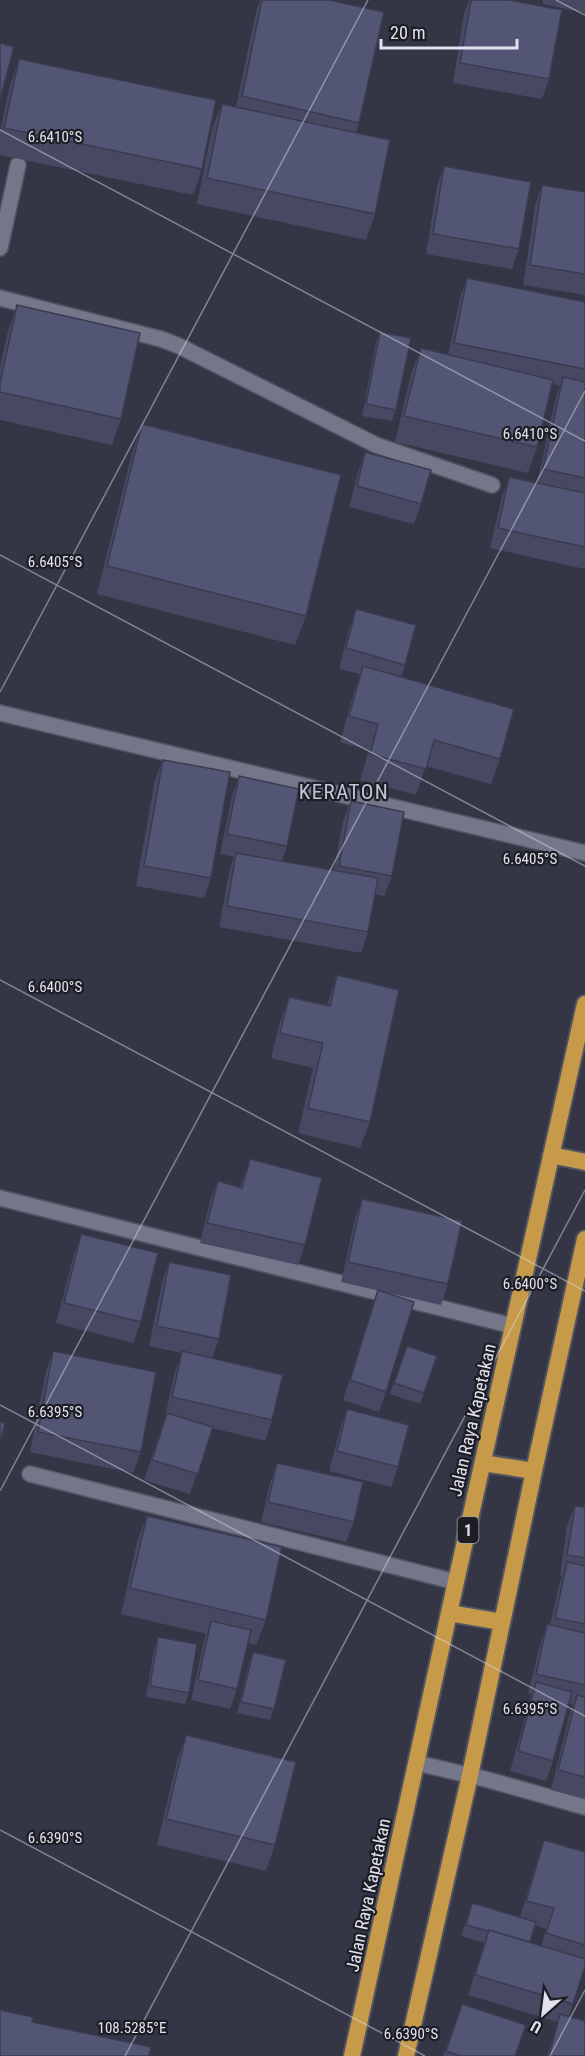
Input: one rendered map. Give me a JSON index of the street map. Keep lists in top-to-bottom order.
{
  "streets": {
    "highway": ["Jalan Raya Kapetakan", "1"]
  },
  "districts": ["KERATON"],
  "scale_bar": "20 m",
  "north": "bottom left",
  "coordinates": [
    "6.6410°S",
    "6.6405°S",
    "6.6400°S",
    "6.6395°S",
    "6.6390°S",
    "108.5285°E"
  ]
}
